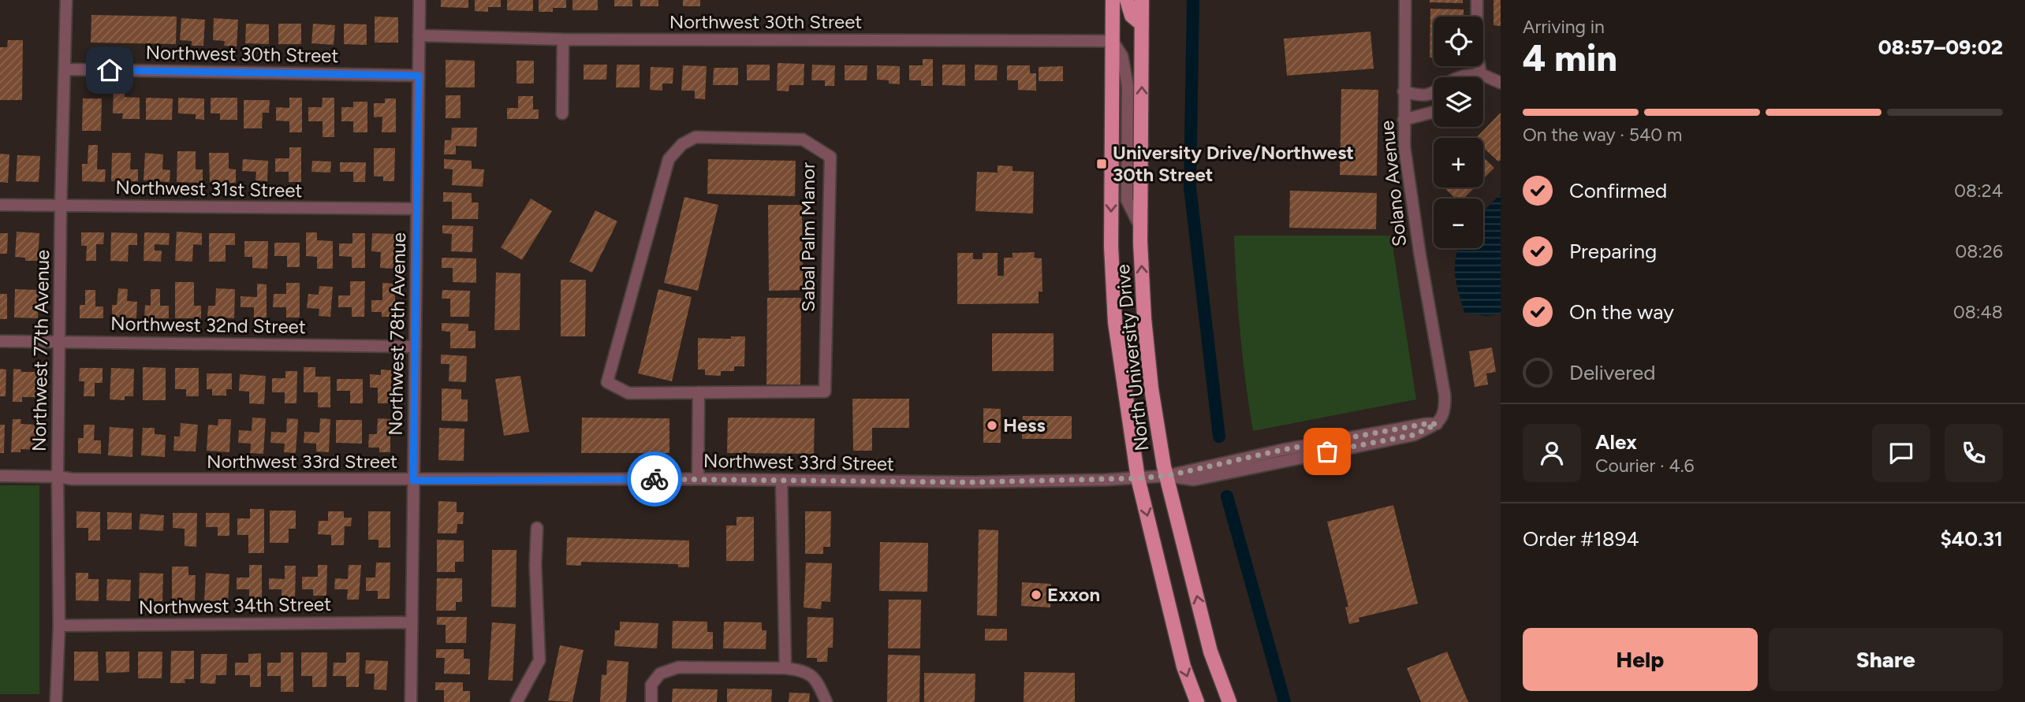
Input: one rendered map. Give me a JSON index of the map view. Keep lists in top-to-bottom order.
{
  "streets": {
    "main road": ["North University Drive"],
    "street": [
      "Northwest 30th Street",
      "Solano Avenue",
      "Northwest 31st Street",
      "Sabal Palm Manor",
      "Northwest 32nd Street",
      "Northwest 78th Avenue",
      "Northwest 77th Avenue",
      "Northwest 33rd Street",
      "Northwest 34th Street"
    ]
  },
  "crossings": [
    ["Northwest 30th Street", "Northwest 78th Avenue"],
    ["Northwest 30th Street", "Northwest 77th Avenue"],
    ["Northwest 30th Street", "North University Drive"],
    ["Solano Avenue", "North University Drive"],
    ["Solano Avenue", "Northwest 33rd Street"],
    ["Northwest 31st Street", "Northwest 78th Avenue"],
    ["Northwest 31st Street", "Northwest 77th Avenue"],
    ["Northwest 32nd Street", "Northwest 78th Avenue"],
    ["Northwest 32nd Street", "Northwest 77th Avenue"],
    ["Northwest 78th Avenue", "Northwest 33rd Street"],
    ["Northwest 78th Avenue", "Northwest 34th Street"],
    ["Northwest 77th Avenue", "Northwest 33rd Street"],
    ["Northwest 77th Avenue", "Northwest 34th Street"],
    ["North University Drive", "Northwest 33rd Street"]
  ],
  "places": {
    "transit": ["University Drive/Northwest 30th Street"],
    "other": ["Hess", "Exxon"]
  },
  "page": {
    "heading": ["4 min", "Arriving in", "08:57–09:02"],
    "panel": [
      "Alex",
      "Courier · 4.6",
      "Order #1894",
      "$40.31"
    ],
    "map_buttons": ["+", "−"],
    "bar": "On the way · 540 m",
    "list": [
      ["Confirmed", "08:24"],
      ["Preparing", "08:26"],
      ["On the way", "08:48"],
      "Delivered"
    ],
    "buttons": ["Help", "Share"]
  }
}
